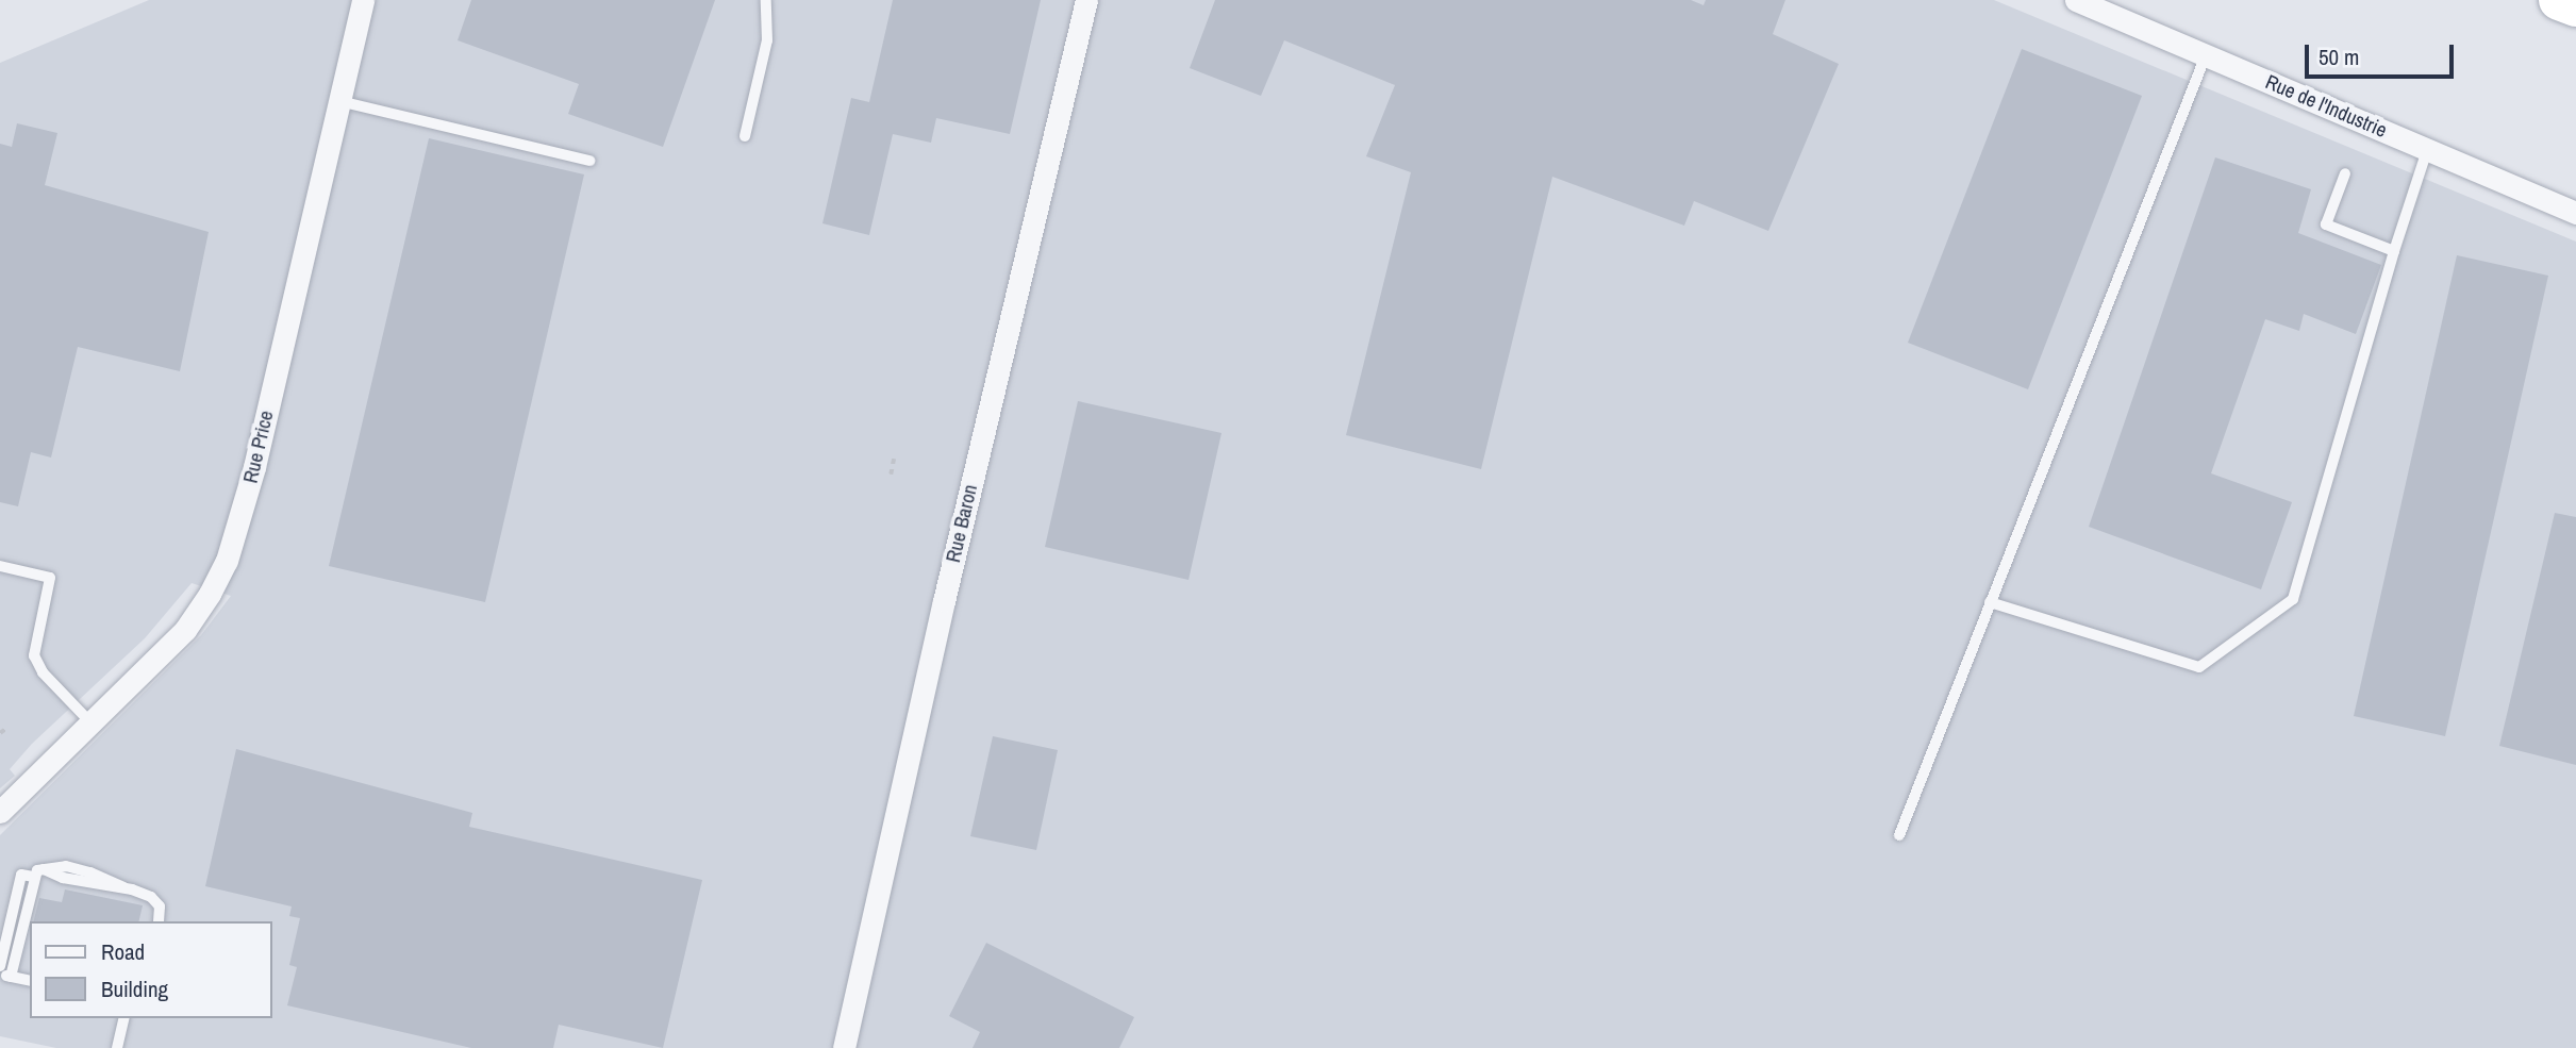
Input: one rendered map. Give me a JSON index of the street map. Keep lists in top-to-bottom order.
{
  "streets": {
    "street": ["Rue de l'Industrie", "Rue Price", "Rue Baron"]
  },
  "legend": ["Road", "Building"],
  "scale_bar": "50 m"
}
